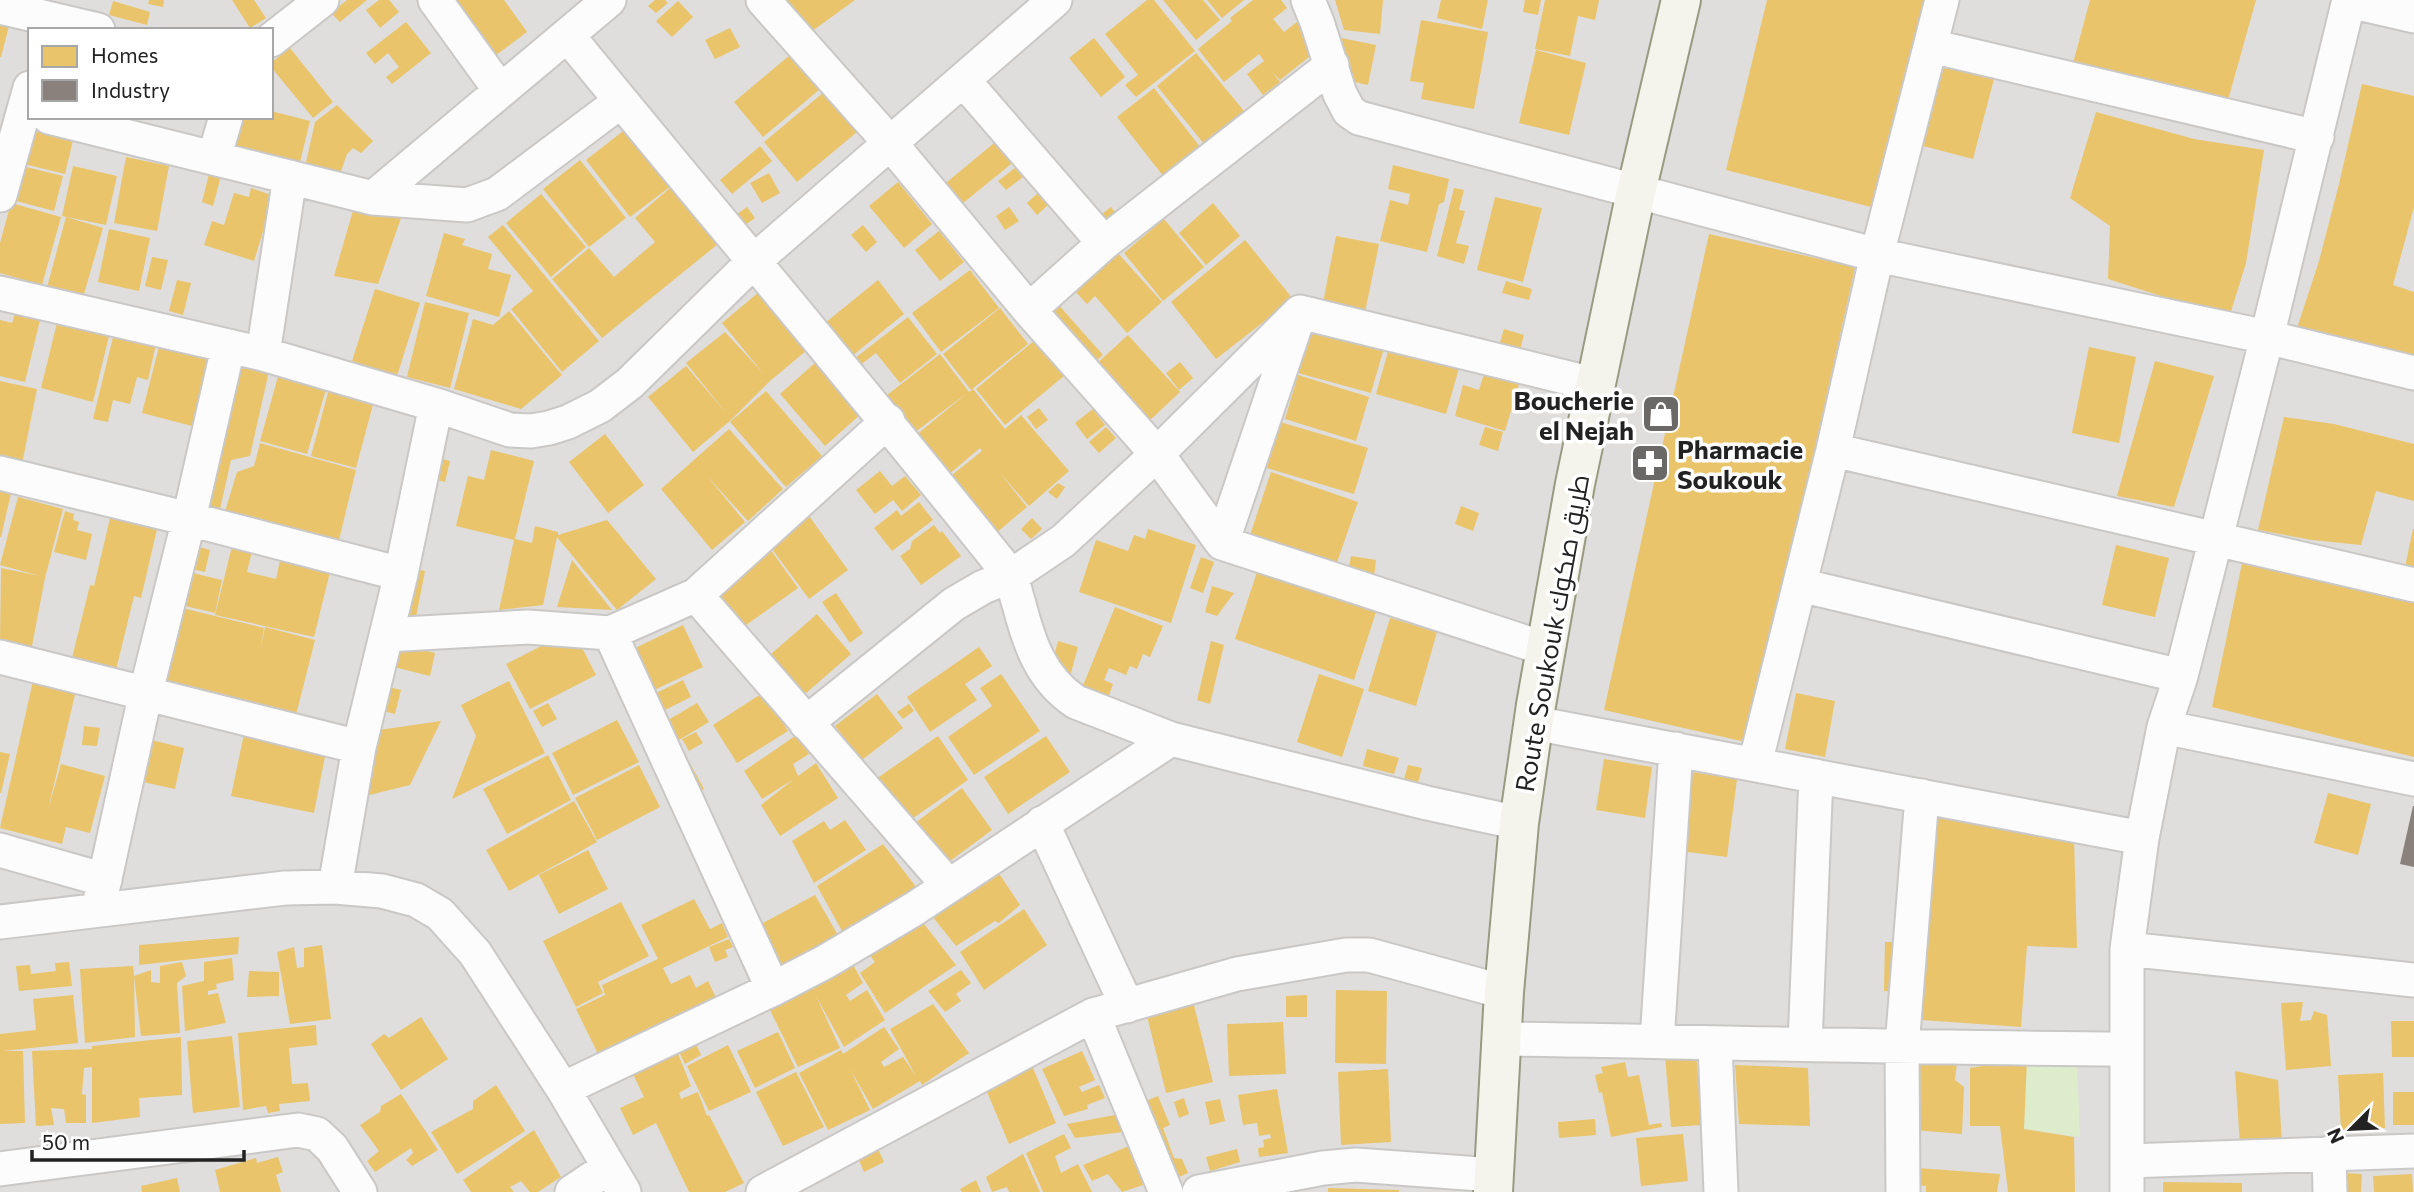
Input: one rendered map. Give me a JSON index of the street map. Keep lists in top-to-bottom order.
{
  "streets": {
    "street": ["Route Soukouk طريق صكوك"]
  },
  "places": {
    "shop": ["Boucherie el Nejah"],
    "pharmacy": ["Pharmacie Soukouk"]
  },
  "legend": ["Homes", "Industry"],
  "scale_bar": "50 m",
  "north": "bottom left"
}
